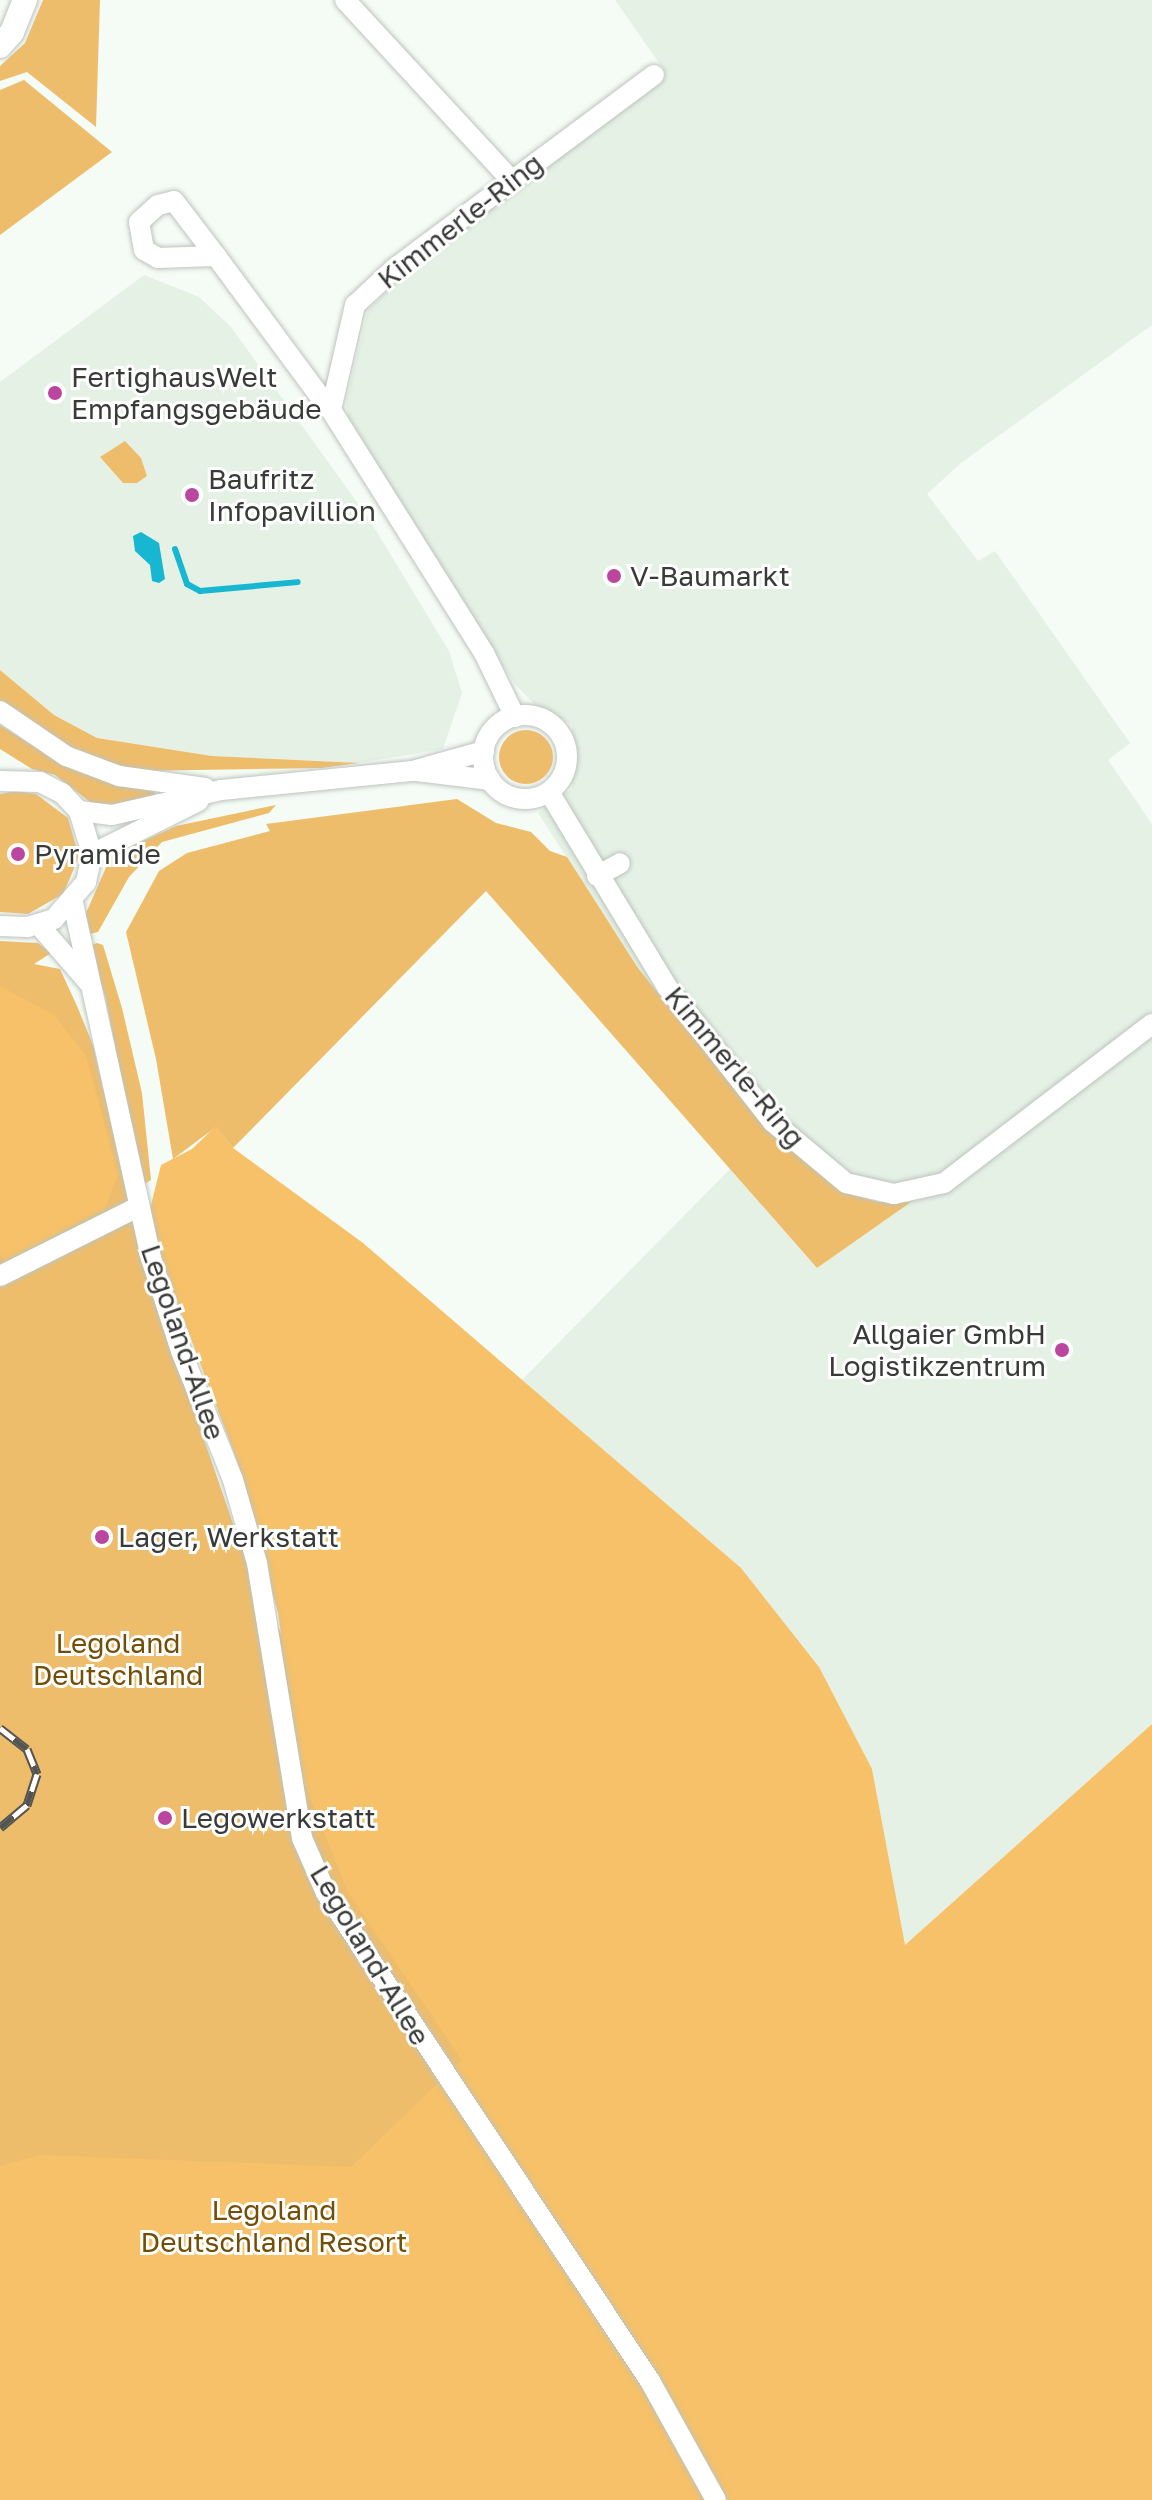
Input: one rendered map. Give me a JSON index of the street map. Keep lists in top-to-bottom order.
{
  "streets": {
    "street": ["Kimmerle-Ring", "Legoland-Allee"]
  },
  "parks": ["Legoland Deutschland", "Legoland Deutschland Resort"],
  "places": [
    "FertighausWelt Empfangsgebäude",
    "Baufritz Infopavillion",
    "V-Baumarkt",
    "Pyramide",
    "Allgaier GmbH Logistikzentrum",
    "Lager, Werkstatt",
    "Legowerkstatt"
  ]
}
